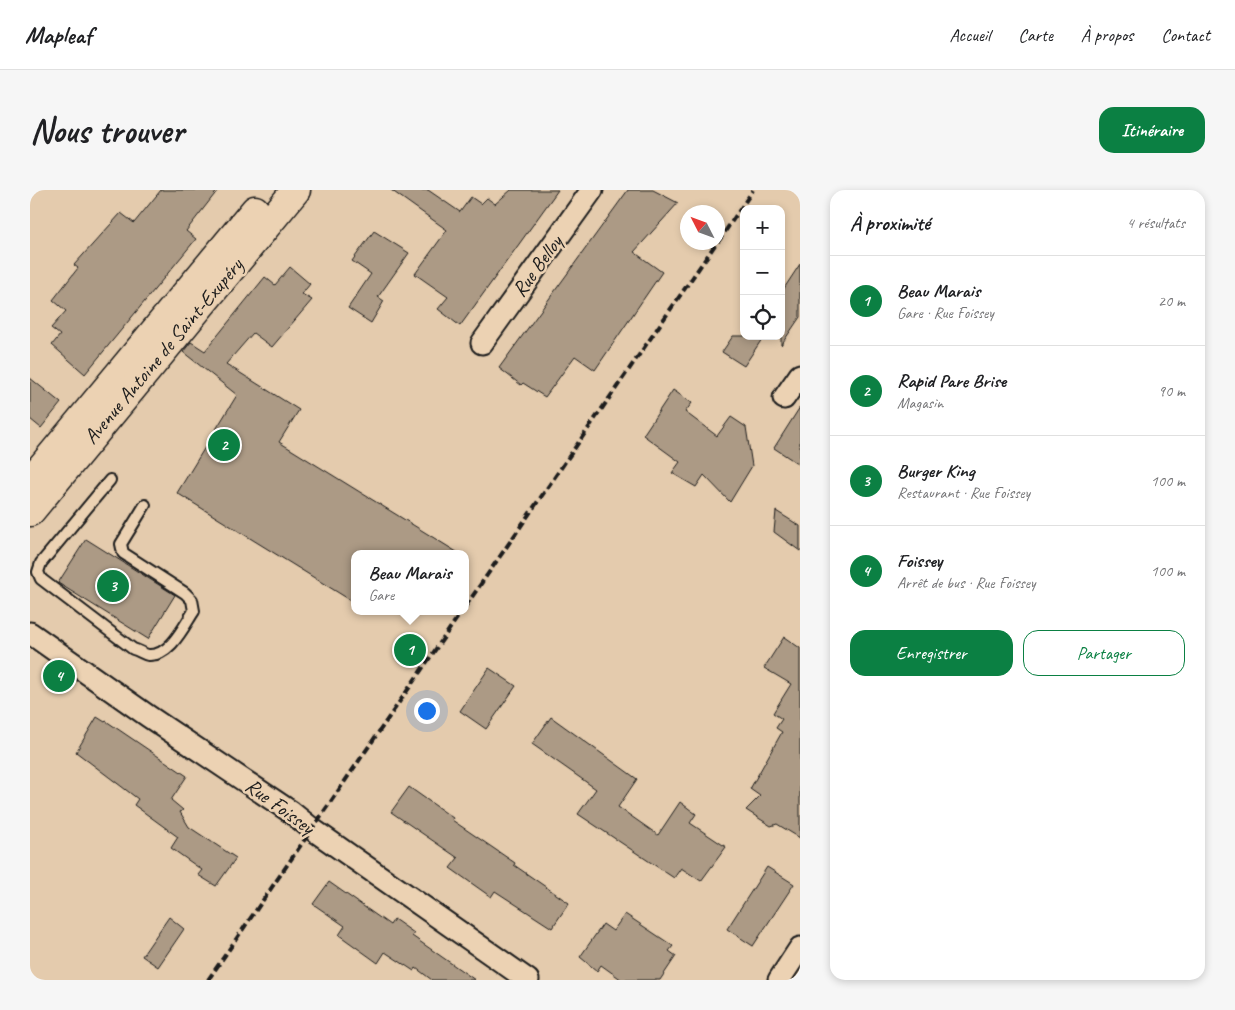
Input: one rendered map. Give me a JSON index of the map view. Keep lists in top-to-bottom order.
{
  "streets": {
    "main road": ["Avenue Antoine de Saint-Exupéry"],
    "street": ["Rue Belloy", "Rue Foissey"]
  },
  "north": "top left",
  "page": {
    "header": "Mapleaf",
    "nav": [
      "Accueil",
      "Carte",
      "À propos",
      "Contact"
    ],
    "buttons": [
      "Itinéraire",
      ["Enregistrer", "Partager"]
    ],
    "title": "Nous trouver",
    "heading": ["À proximité", "4 résultats"],
    "map_buttons": ["+", "−"],
    "list": [
      {
        "mark": "1",
        "name": "Beau Marais",
        "note": "Gare · Rue Foissey",
        "value": "20 m"
      },
      {
        "mark": "2",
        "name": "Rapid Pare Brise",
        "note": "Magasin",
        "value": "90 m"
      },
      {
        "mark": "3",
        "name": "Burger King",
        "note": "Restaurant · Rue Foissey",
        "value": "100 m"
      },
      {
        "mark": "4",
        "name": "Foissey",
        "note": "Arrêt de bus · Rue Foissey",
        "value": "100 m"
      }
    ],
    "pins": [
      "2",
      "3",
      "1",
      "4"
    ],
    "popup": ["Beau Marais", "Gare"]
  }
}
